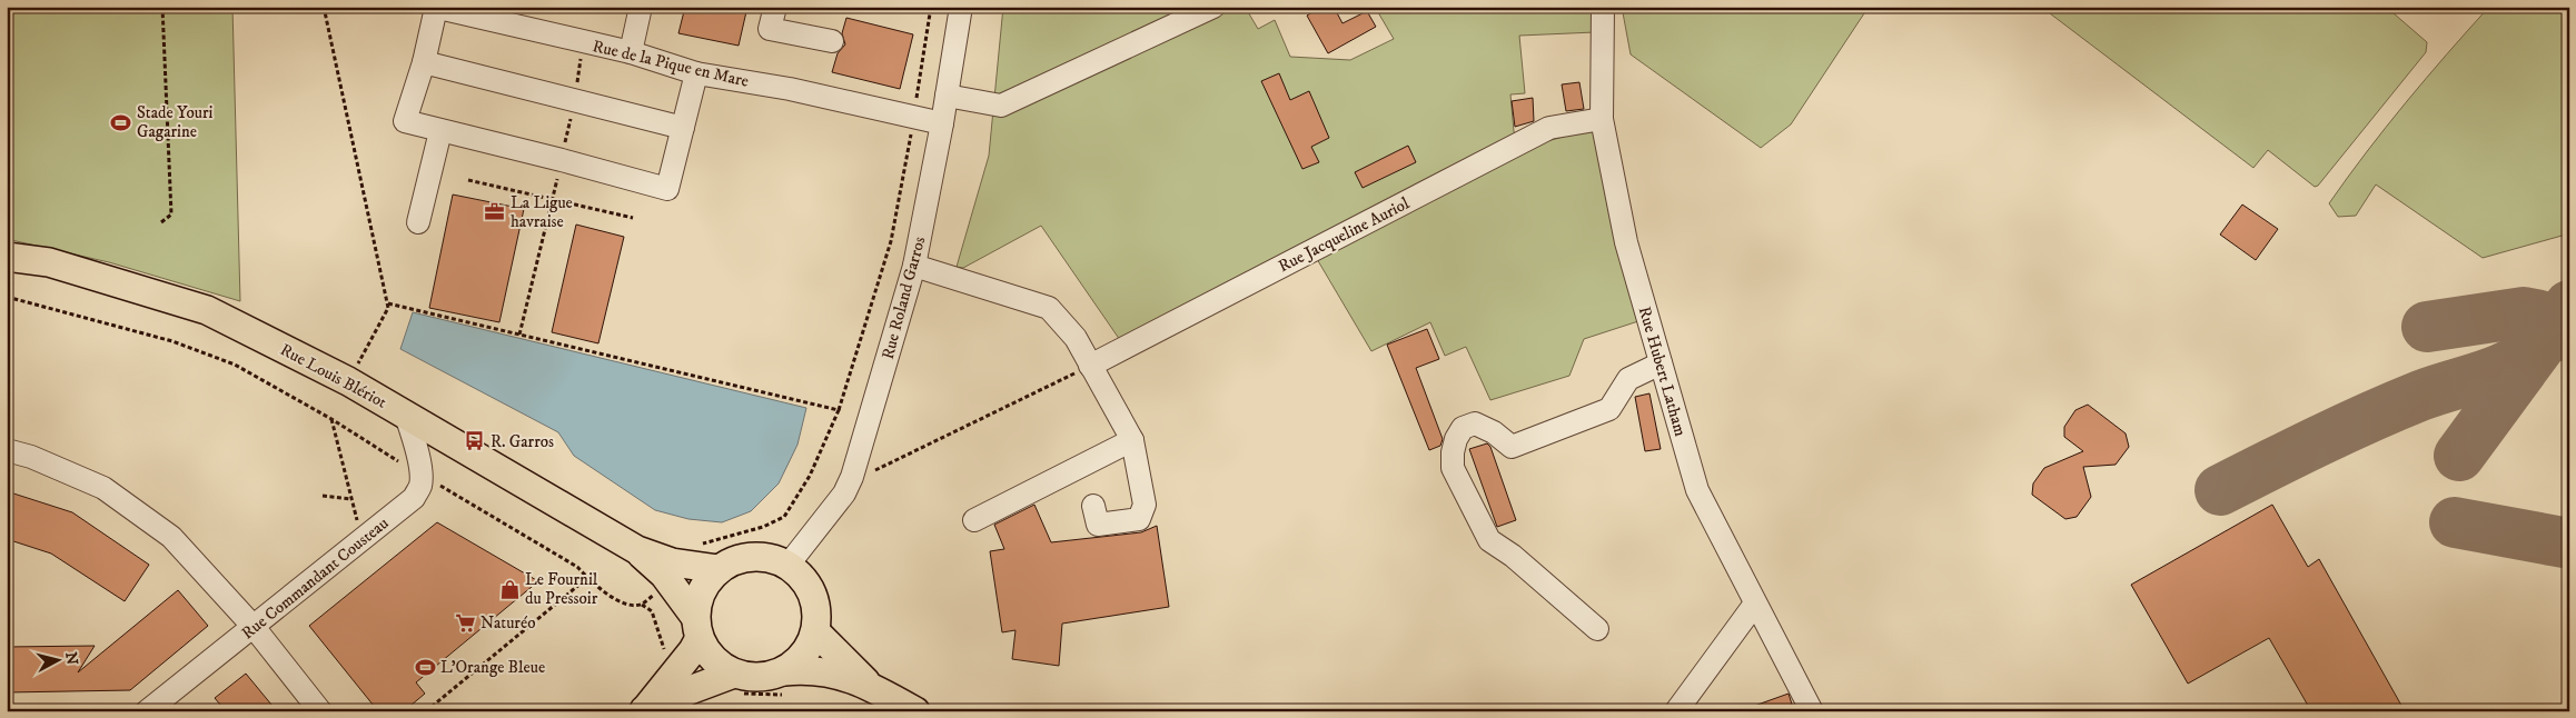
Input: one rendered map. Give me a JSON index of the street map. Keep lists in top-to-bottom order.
{
  "streets": {
    "main road": ["Rue Louis Blériot"],
    "street": [
      "Rue de la Pique en Mare",
      "Rue Jacqueline Auriol",
      "Rue Roland Garros",
      "Rue Hubert Latham",
      "Rue Commandant Cousteau"
    ]
  },
  "crossings": [
    ["Rue de la Pique en Mare", "Rue Roland Garros"],
    ["Rue Jacqueline Auriol", "Rue Hubert Latham"],
    ["Rue Roland Garros", "Rue Louis Blériot"],
    ["Rue Louis Blériot", "Rue Commandant Cousteau"]
  ],
  "places": {
    "sports": ["Stade Youri Gagarine", "L'Orange Bleue"],
    "office": ["La Ligue havraise"],
    "bus stop": ["R. Garros"],
    "shop": ["Le Fournil du Pressoir"],
    "supermarket": ["Naturéo"]
  },
  "north": "right"
}
